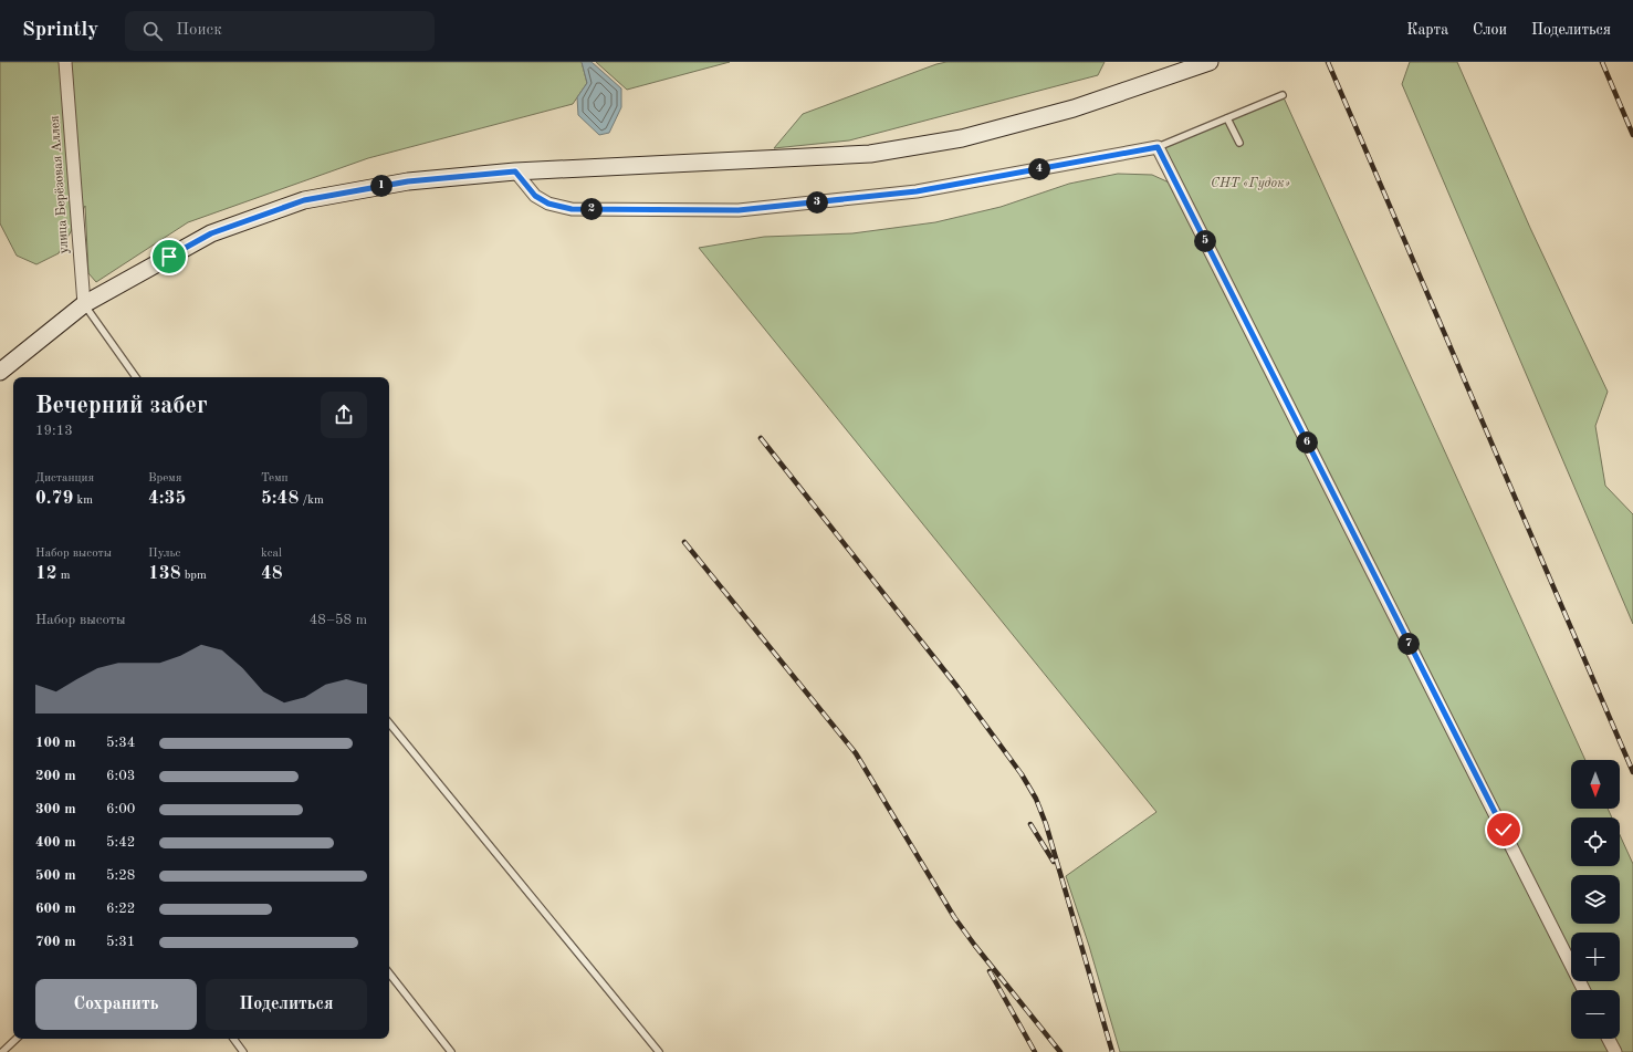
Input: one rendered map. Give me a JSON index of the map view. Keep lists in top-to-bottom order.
{
  "streets": {
    "street": ["улица Берёзовая Аллея"]
  },
  "parks": ["СНТ «Гудок»"],
  "north": "bottom",
  "page": {
    "header": "Sprintly",
    "search": "Поиск",
    "nav": ["Карта", "Слои", "Поделиться"],
    "pins": [
      "4",
      "1",
      "3",
      "2",
      "5",
      "6",
      "7"
    ],
    "heading": ["Вечерний забег", "19:13"],
    "stats": [
      ["Дистанция", "0.79 km"],
      ["Время", "4:35"],
      ["Темп", "5:48 /km"],
      ["Набор высоты", "12 m"],
      ["Пульс", "138 bpm"],
      ["kcal", "48"]
    ],
    "chart": ["Набор высоты", "48–58 m"],
    "list": [
      {
        "name": "100 m",
        "note": "5:34"
      },
      {
        "name": "200 m",
        "note": "6:03"
      },
      {
        "name": "300 m",
        "note": "6:00"
      },
      {
        "name": "400 m",
        "note": "5:42"
      },
      {
        "name": "500 m",
        "note": "5:28"
      },
      {
        "name": "600 m",
        "note": "6:22"
      },
      {
        "name": "700 m",
        "note": "5:31"
      }
    ],
    "map_buttons": ["+", "−"],
    "buttons": ["Сохранить", "Поделиться"]
  }
}
